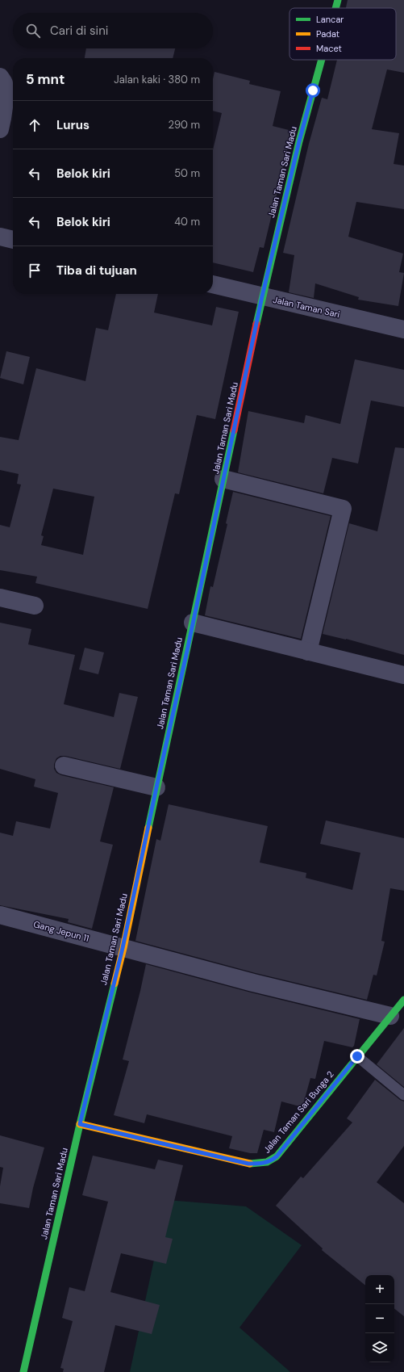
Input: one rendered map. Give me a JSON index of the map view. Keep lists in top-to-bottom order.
{
  "streets": {
    "street": [
      "Jalan Taman Sari Madu",
      "Jalan Taman Sari",
      "Gang Jepun 11",
      "Jalan Taman Sari Bunga 2"
    ]
  },
  "crossings": [
    ["Jalan Taman Sari Madu", "Jalan Taman Sari"],
    ["Jalan Taman Sari Madu", "Gang Jepun 11"],
    ["Jalan Taman Sari Madu", "Jalan Taman Sari Bunga 2"],
    ["Gang Jepun 11", "Jalan Taman Sari Bunga 2"]
  ],
  "legend": ["Lancar", "Padat", "Macet"],
  "page": {
    "search": "Cari di sini",
    "heading": ["5 mnt", "Jalan kaki · 380 m"],
    "list": [
      ["Lurus", "290 m"],
      ["Belok kiri", "50 m"],
      ["Belok kiri", "40 m"],
      "Tiba di tujuan"
    ],
    "map_buttons": ["+", "−"]
  }
}
